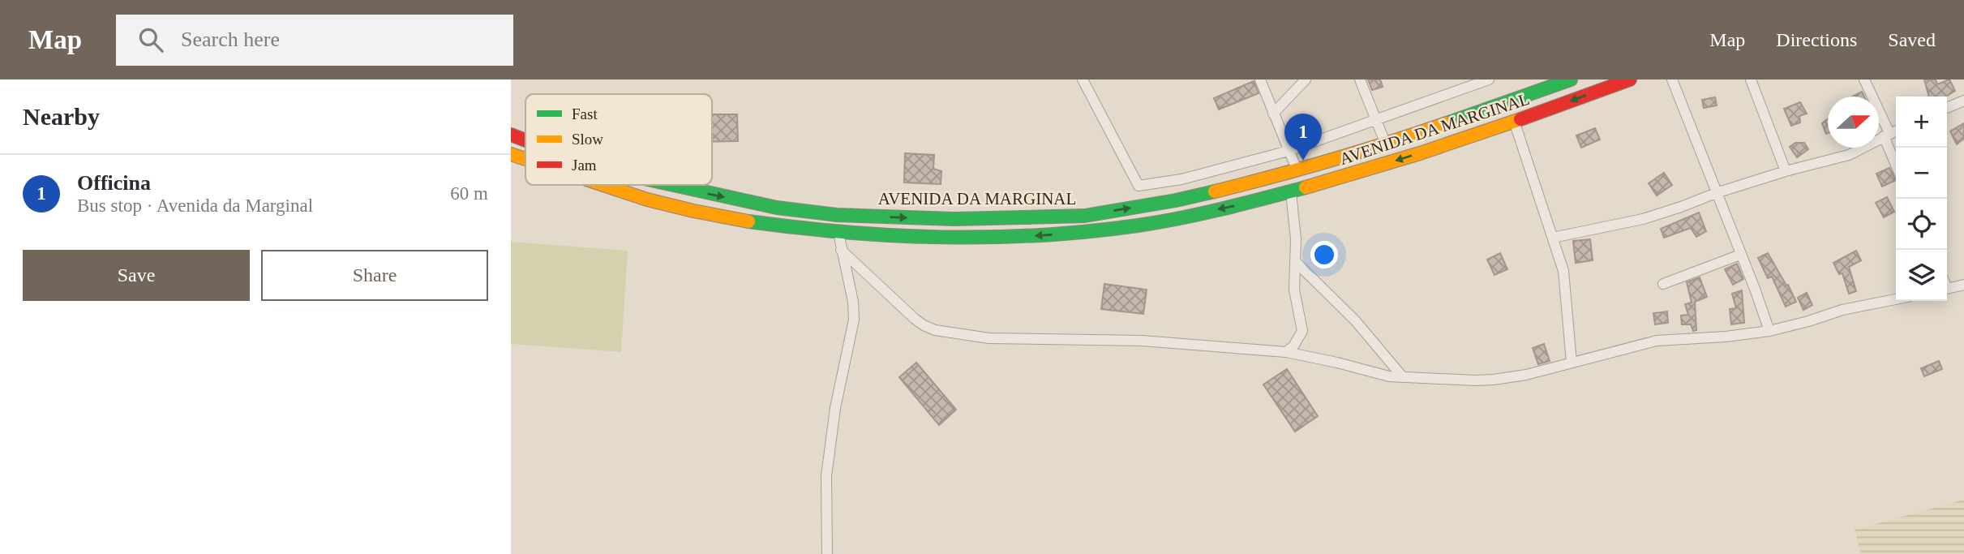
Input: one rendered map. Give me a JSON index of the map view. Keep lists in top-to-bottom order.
{
  "streets": {
    "main road": ["AVENIDA DA MARGINAL"]
  },
  "legend": ["Fast", "Slow", "Jam"],
  "north": "right",
  "page": {
    "header": "Map",
    "search": "Search here",
    "nav": ["Map", "Directions", "Saved"],
    "heading": "Nearby",
    "map_buttons": ["+", "−"],
    "pins": "1",
    "list": [
      {
        "mark": "1",
        "name": "Officina",
        "note": "Bus stop · Avenida da Marginal",
        "value": "60 m"
      }
    ],
    "buttons": ["Save", "Share"]
  }
}
